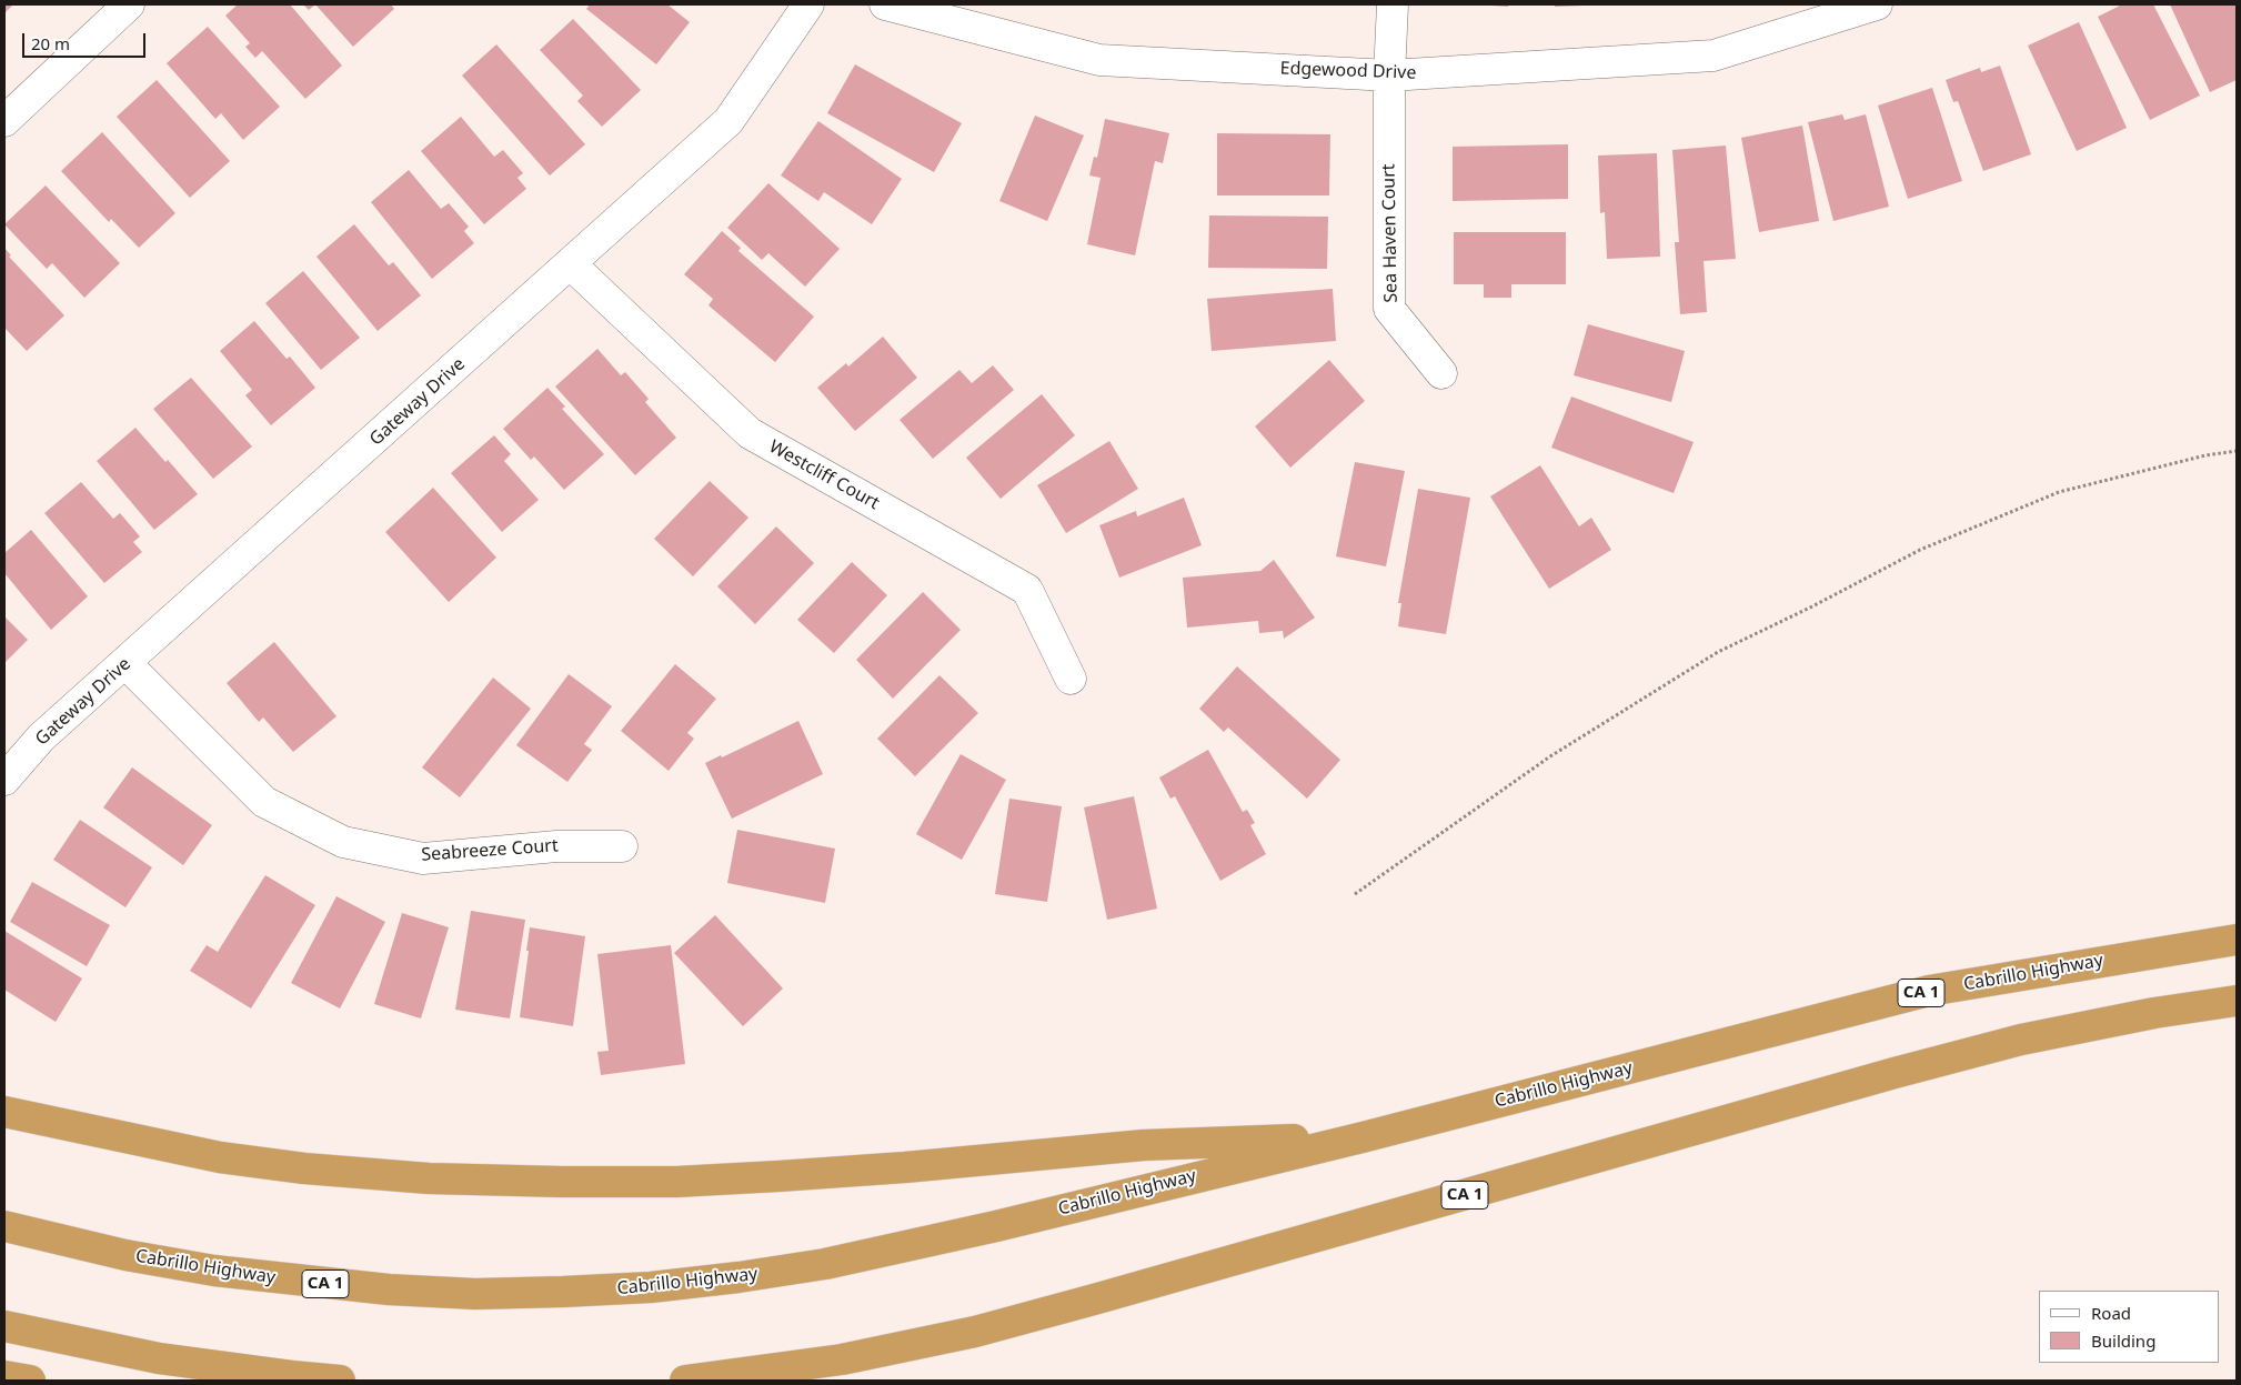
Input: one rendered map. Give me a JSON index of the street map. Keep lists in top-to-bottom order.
{
  "streets": {
    "highway": ["Cabrillo Highway", "CA 1"],
    "street": [
      "Edgewood Drive",
      "Sea Haven Court",
      "Gateway Drive",
      "Westcliff Court",
      "Seabreeze Court"
    ]
  },
  "crossings": [
    ["Edgewood Drive", "Sea Haven Court"],
    ["Gateway Drive", "Westcliff Court"],
    ["Gateway Drive", "Seabreeze Court"]
  ],
  "legend": ["Road", "Building"],
  "scale_bar": "20 m"
}
